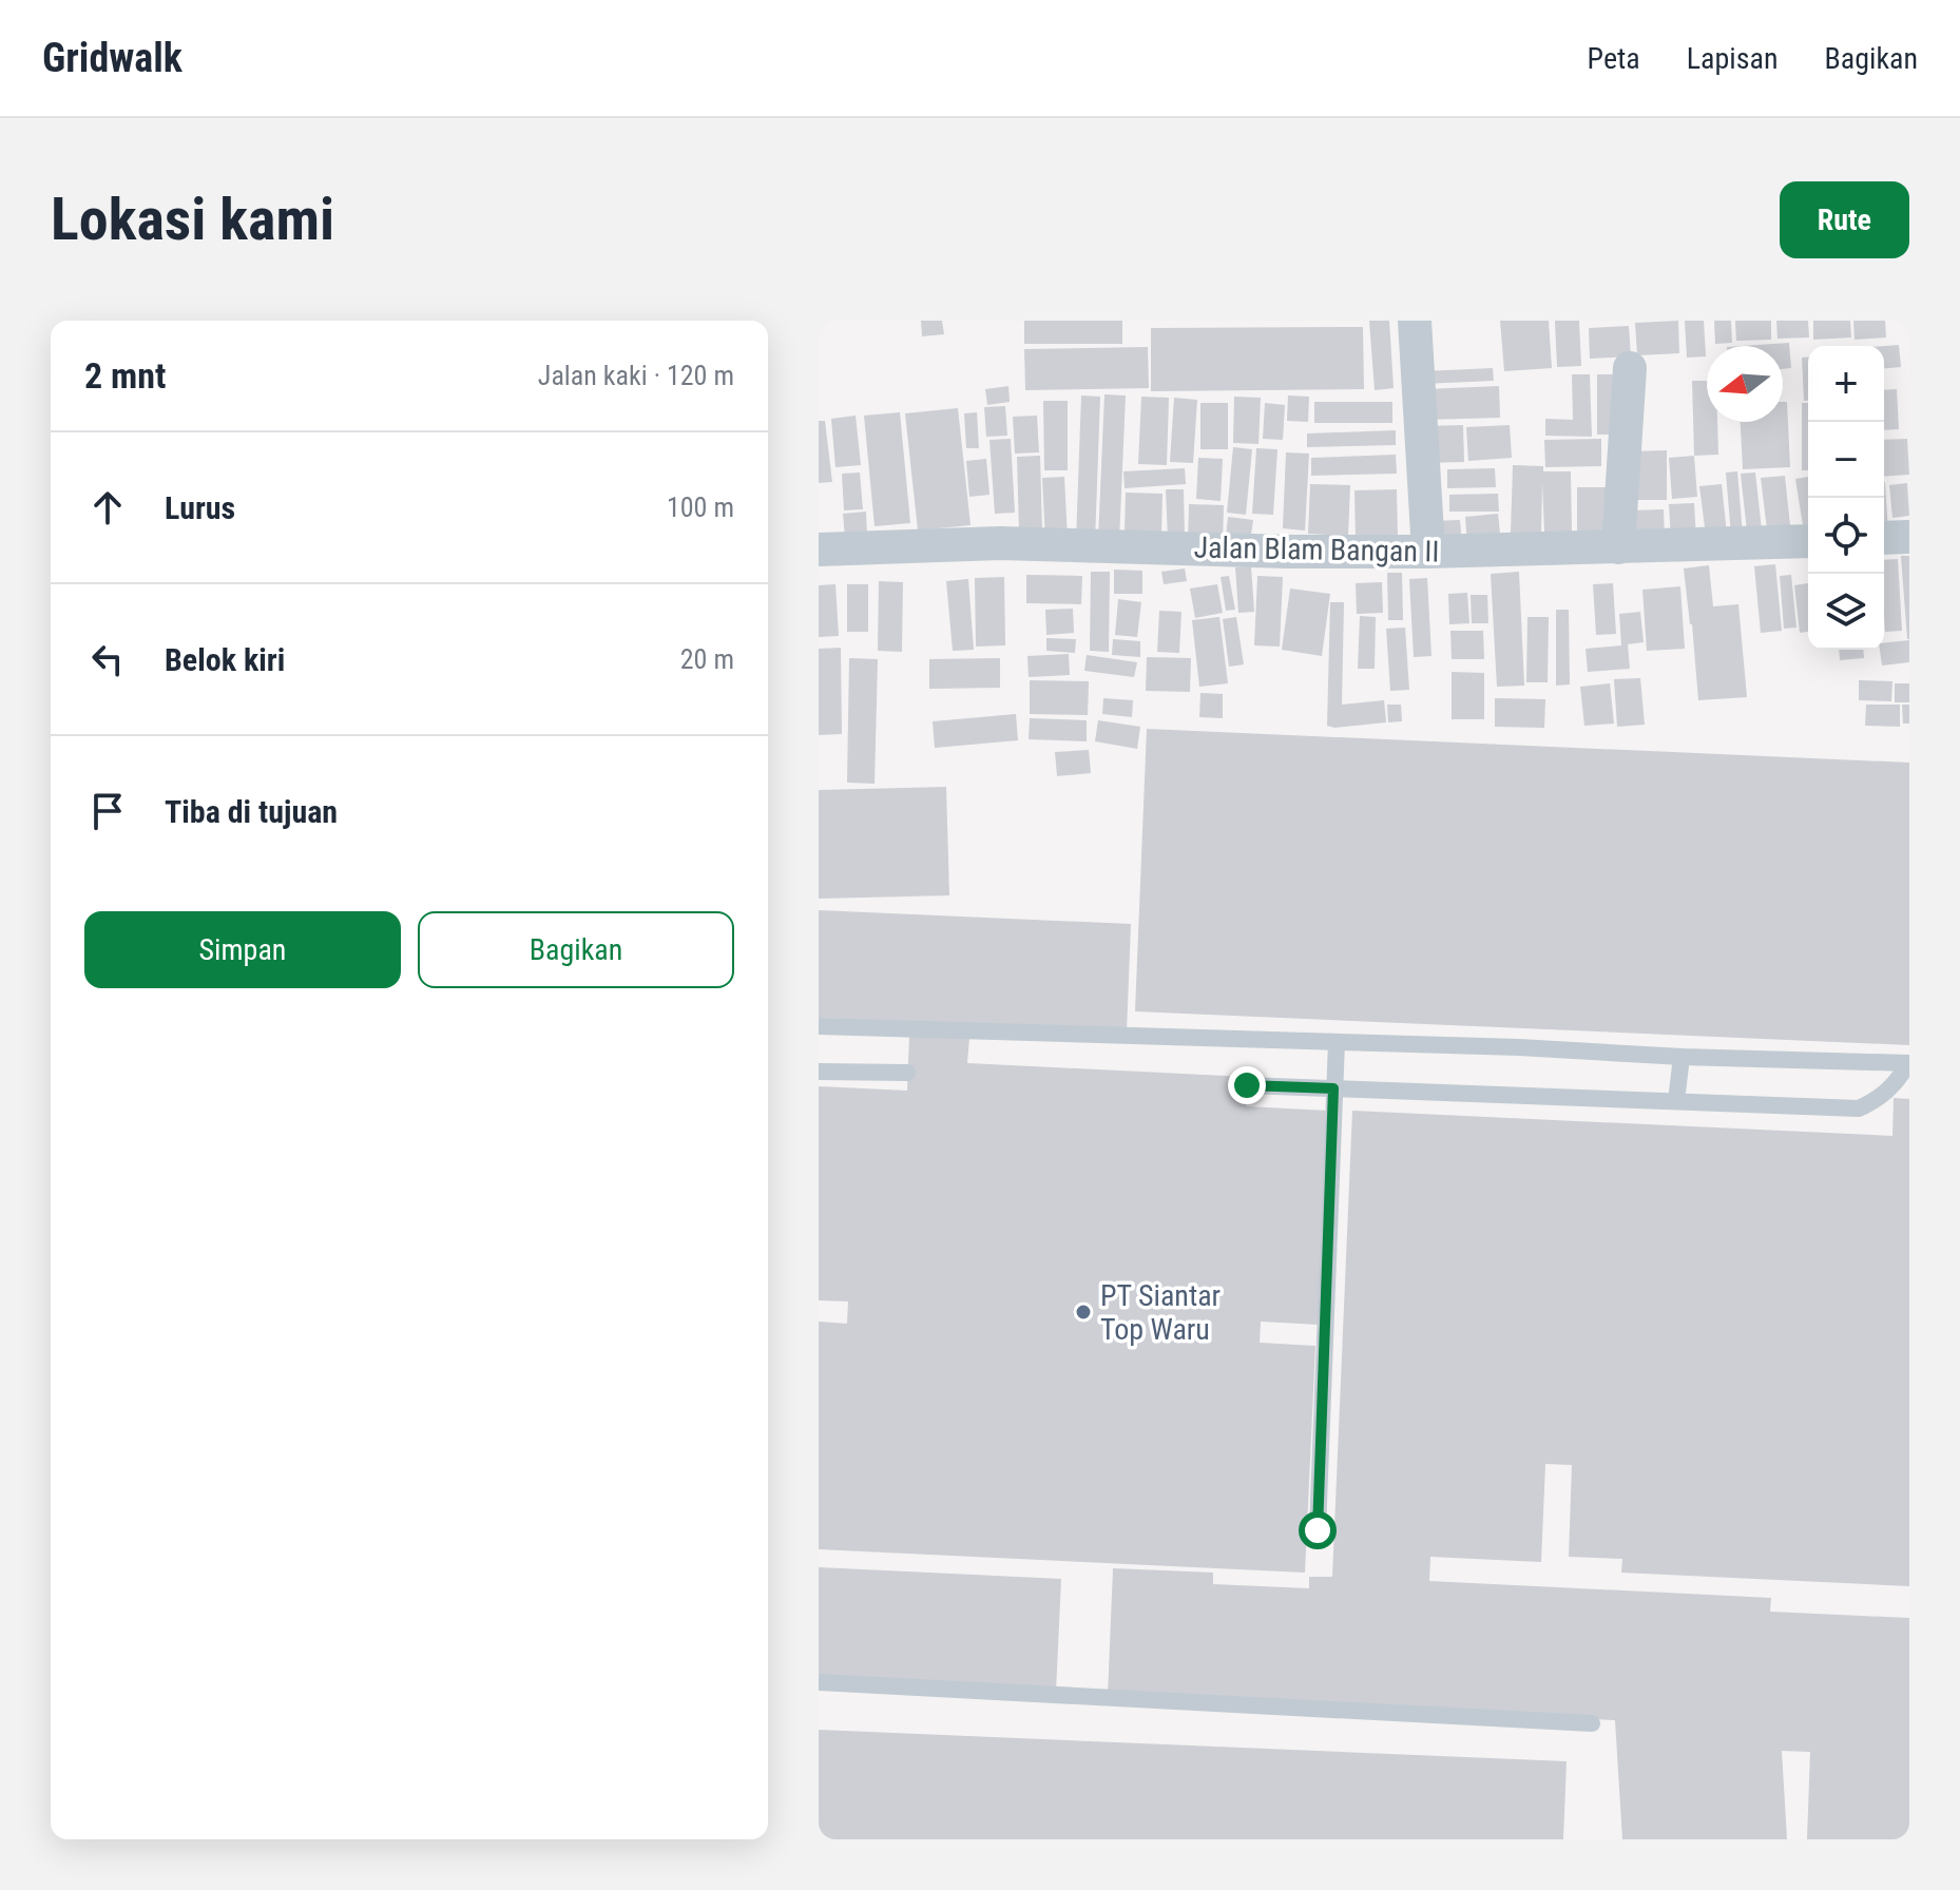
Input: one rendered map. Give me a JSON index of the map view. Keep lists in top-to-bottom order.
{
  "streets": {
    "street": ["Jalan Blam Bangan II"]
  },
  "places": ["PT Siantar Top Waru"],
  "north": "left",
  "page": {
    "header": "Gridwalk",
    "nav": ["Peta", "Lapisan", "Bagikan"],
    "buttons": [
      "Rute",
      ["Simpan", "Bagikan"]
    ],
    "title": "Lokasi kami",
    "heading": ["2 mnt", "Jalan kaki · 120 m"],
    "map_buttons": ["+", "−"],
    "list": [
      ["Lurus", "100 m"],
      ["Belok kiri", "20 m"],
      "Tiba di tujuan"
    ]
  }
}
